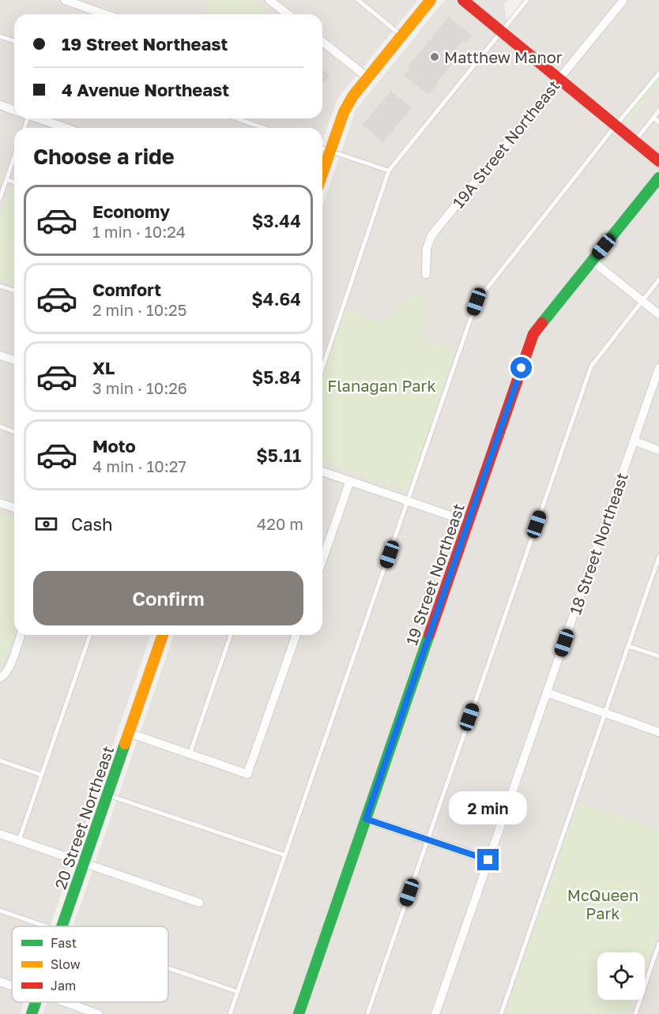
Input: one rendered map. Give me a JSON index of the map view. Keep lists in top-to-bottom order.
{
  "streets": {
    "street": [
      "19A Street Northeast",
      "18 Street Northeast",
      "19 Street Northeast",
      "20 Street Northeast"
    ]
  },
  "parks": ["Flanagan Park", "McQueen Park"],
  "places": ["Matthew Manor"],
  "legend": ["Fast", "Slow", "Jam"],
  "page": {
    "banner": ["19 Street Northeast", "4 Avenue Northeast"],
    "heading": "Choose a ride",
    "list": [
      {
        "name": "Economy",
        "note": "1 min · 10:24",
        "value": "$3.44"
      },
      {
        "name": "Comfort",
        "note": "2 min · 10:25",
        "value": "$4.64"
      },
      {
        "name": "XL",
        "note": "3 min · 10:26",
        "value": "$5.84"
      },
      {
        "name": "Moto",
        "note": "4 min · 10:27",
        "value": "$5.11"
      }
    ],
    "pay": ["Cash", "420 m"],
    "buttons": "Confirm",
    "bubble": "2 min"
  }
}
